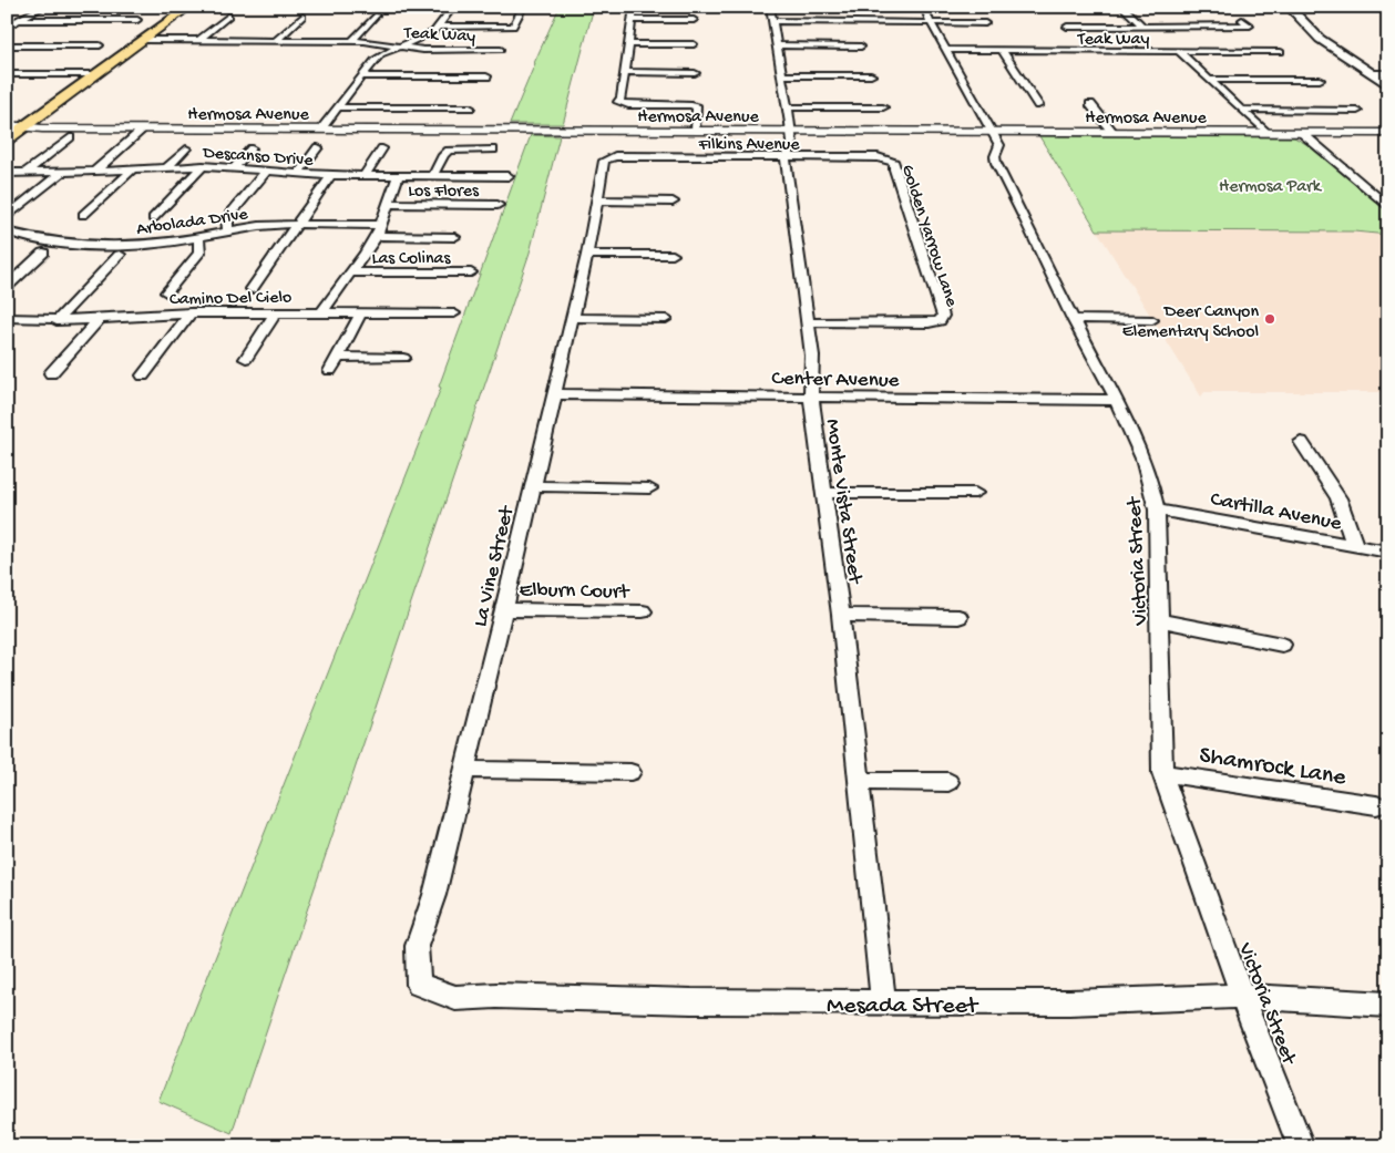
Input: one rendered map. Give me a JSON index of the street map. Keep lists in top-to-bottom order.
{
  "streets": {
    "street": [
      "Teak Way",
      "Hermosa Avenue",
      "Filkins Avenue",
      "Descanso Drive",
      "Los Flores",
      "Arbolada Drive",
      "Golden Yarrow Lane",
      "Las Colinas",
      "Camino Del Cielo",
      "Center Avenue",
      "Monte Vista Street",
      "Cartilla Avenue",
      "Victoria Street",
      "La Vine Street",
      "Elburn Court",
      "Shamrock Lane",
      "Mesada Street"
    ]
  },
  "crossings": [
    ["Teak Way", "Victoria Street"],
    ["Hermosa Avenue", "Monte Vista Street"],
    ["Hermosa Avenue", "Victoria Street"],
    ["Filkins Avenue", "Golden Yarrow Lane"],
    ["Filkins Avenue", "Monte Vista Street"],
    ["Filkins Avenue", "La Vine Street"],
    ["Golden Yarrow Lane", "Monte Vista Street"],
    ["Center Avenue", "Monte Vista Street"],
    ["Center Avenue", "Victoria Street"],
    ["Center Avenue", "La Vine Street"],
    ["Monte Vista Street", "Mesada Street"],
    ["Cartilla Avenue", "Victoria Street"],
    ["Victoria Street", "Shamrock Lane"],
    ["Victoria Street", "Mesada Street"],
    ["La Vine Street", "Elburn Court"],
    ["La Vine Street", "Mesada Street"]
  ],
  "parks": ["Hermosa Park"],
  "places": ["Deer Canyon Elementary School"]
}
